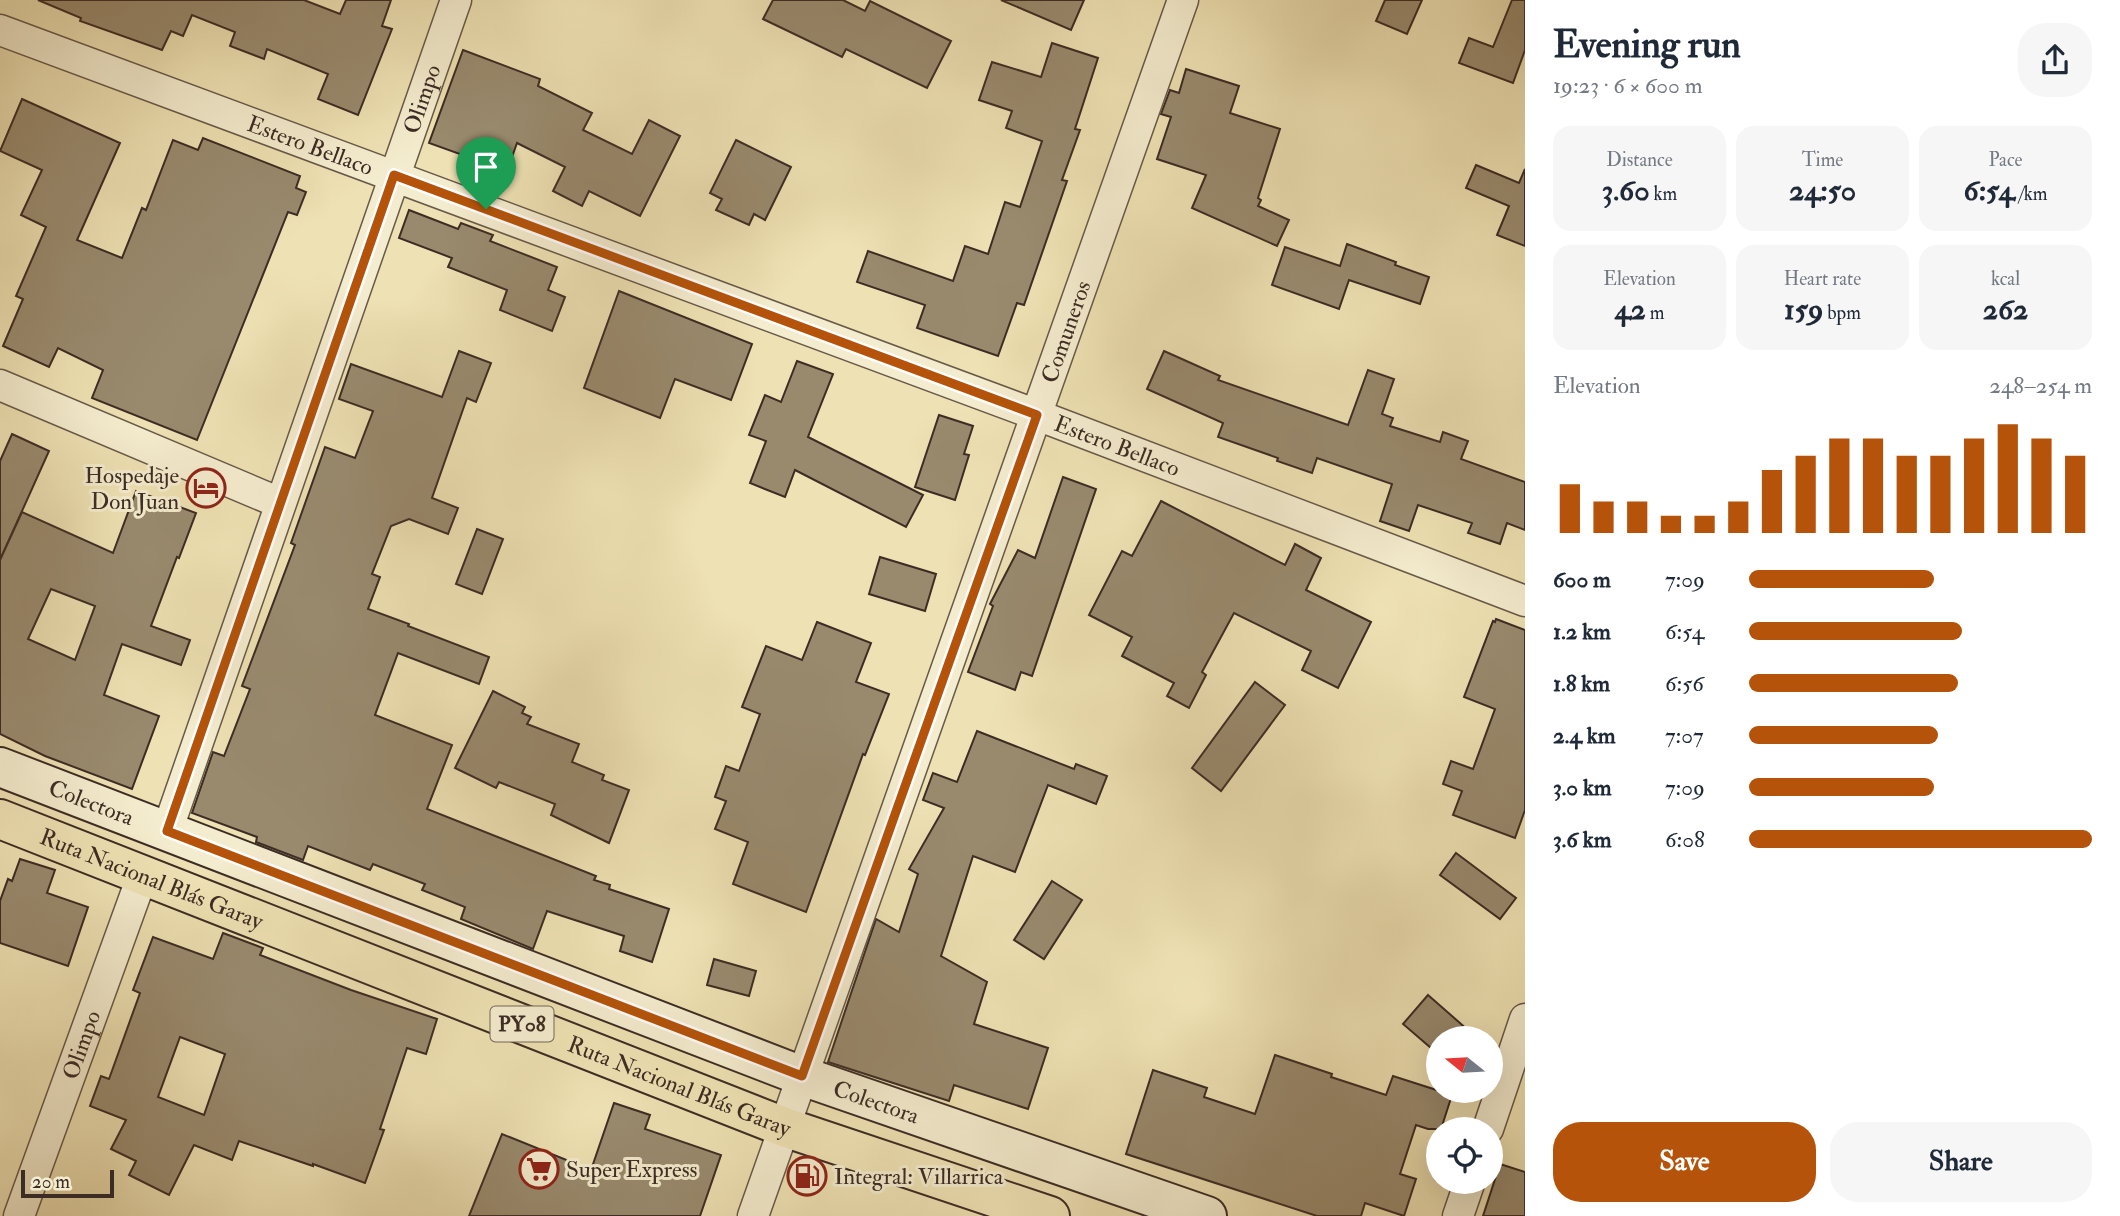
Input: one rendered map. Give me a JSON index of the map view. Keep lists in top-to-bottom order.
{
  "streets": {
    "highway": ["Ruta Nacional Blás Garay", "PY08"],
    "main road": ["Colectora"],
    "street": ["Olimpo", "Estero Bellaco", "Comuneros"]
  },
  "crossings": [
    ["Olimpo", "Estero Bellaco"],
    ["Olimpo", "Colectora"],
    ["Olimpo", "Ruta Nacional Blás Garay"],
    ["Estero Bellaco", "Comuneros"],
    ["Comuneros", "Colectora"],
    ["Comuneros", "Ruta Nacional Blás Garay"]
  ],
  "places": {
    "hotel": ["Hospedaje Don Juan"],
    "supermarket": ["Super Express"],
    "fuel station": ["Integral: Villarrica"]
  },
  "scale_bar": "20 m",
  "north": "left",
  "page": {
    "heading": ["Evening run", "19:23 · 6 × 600 m"],
    "stats": [
      ["Distance", "3.60 km"],
      ["Time", "24:50"],
      ["Pace", "6:54 /km"],
      ["Elevation", "42 m"],
      ["Heart rate", "159 bpm"],
      ["kcal", "262"]
    ],
    "chart": ["Elevation", "248–254 m"],
    "list": [
      {
        "name": "600 m",
        "note": "7:09"
      },
      {
        "name": "1.2 km",
        "note": "6:54"
      },
      {
        "name": "1.8 km",
        "note": "6:56"
      },
      {
        "name": "2.4 km",
        "note": "7:07"
      },
      {
        "name": "3.0 km",
        "note": "7:09"
      },
      {
        "name": "3.6 km",
        "note": "6:08"
      }
    ],
    "buttons": ["Save", "Share"],
    "scale": "20 m"
  }
}
